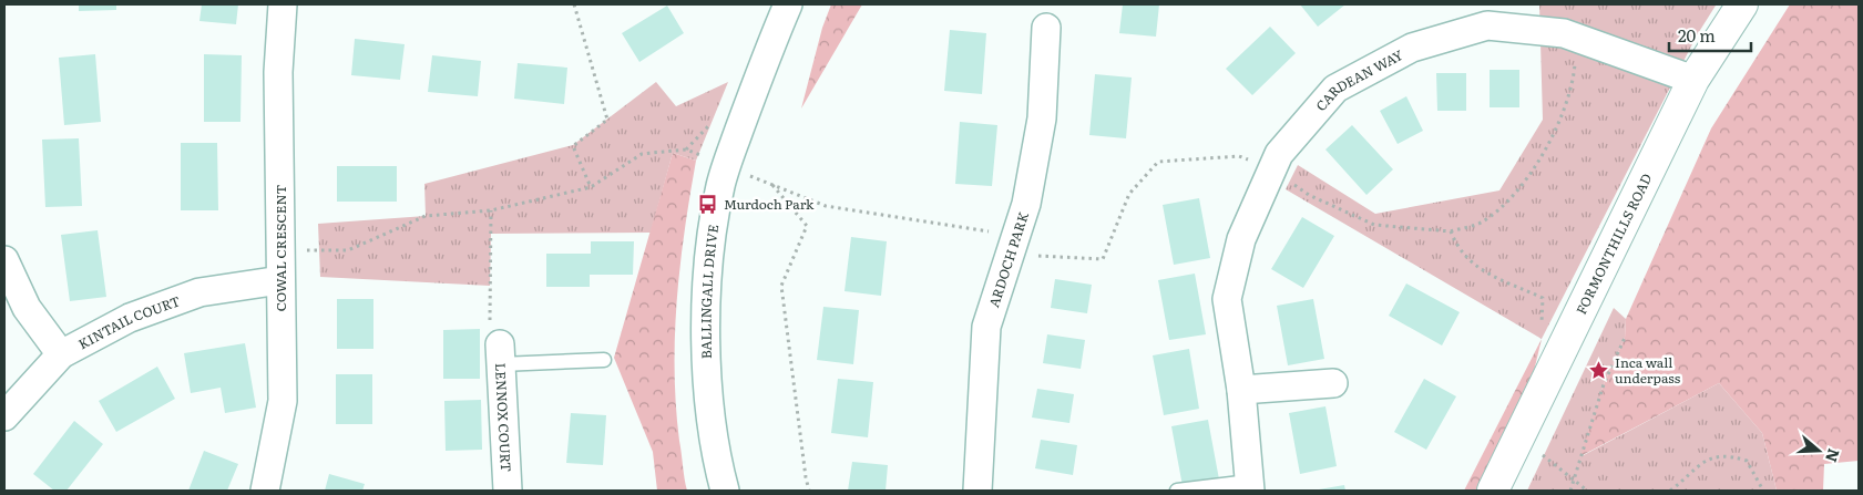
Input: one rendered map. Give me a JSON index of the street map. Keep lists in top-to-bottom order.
{
  "streets": {
    "street": [
      "CARDEAN WAY",
      "FORMONTHILLS ROAD",
      "COWAL CRESCENT",
      "ARDOCH PARK",
      "BALLINGALL DRIVE",
      "KINTAIL COURT",
      "LENNOX COURT"
    ]
  },
  "crossings": [
    ["CARDEAN WAY", "FORMONTHILLS ROAD"],
    ["COWAL CRESCENT", "KINTAIL COURT"]
  ],
  "places": {
    "bus stop": ["Murdoch Park"],
    "place": ["Inca wall underpass"]
  },
  "scale_bar": "20 m",
  "north": "right"
}
